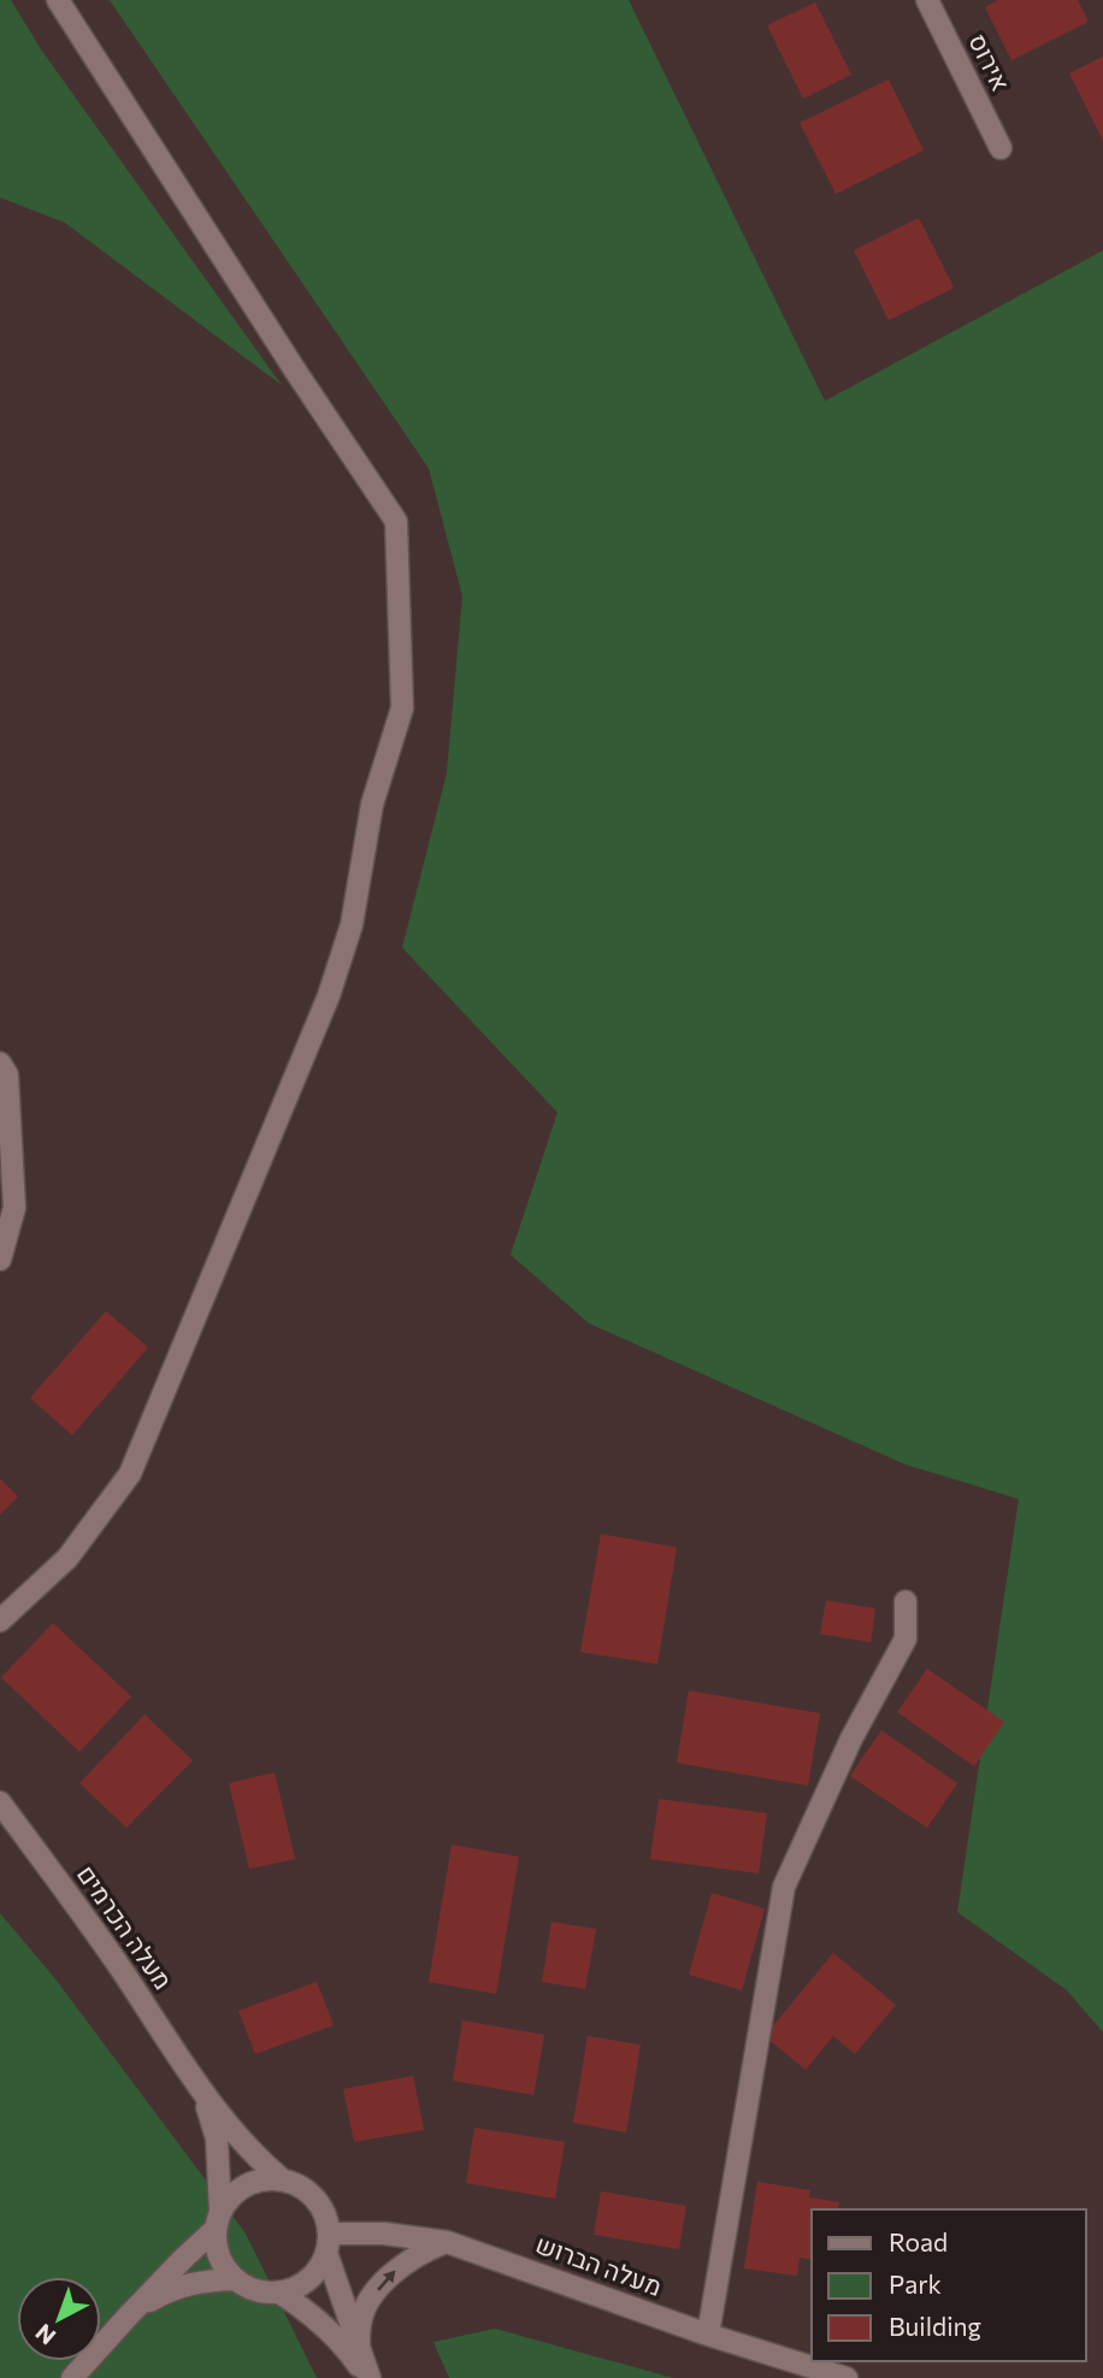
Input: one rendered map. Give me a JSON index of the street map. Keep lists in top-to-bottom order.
{
  "streets": {
    "street": ["אירוס", "מעלה הכרמים", "מעלה הברוש"]
  },
  "crossings": [
    ["מעלה הכרמים", "מעלה הברוש"]
  ],
  "legend": ["Road", "Park", "Building"],
  "north": "bottom left"
}
